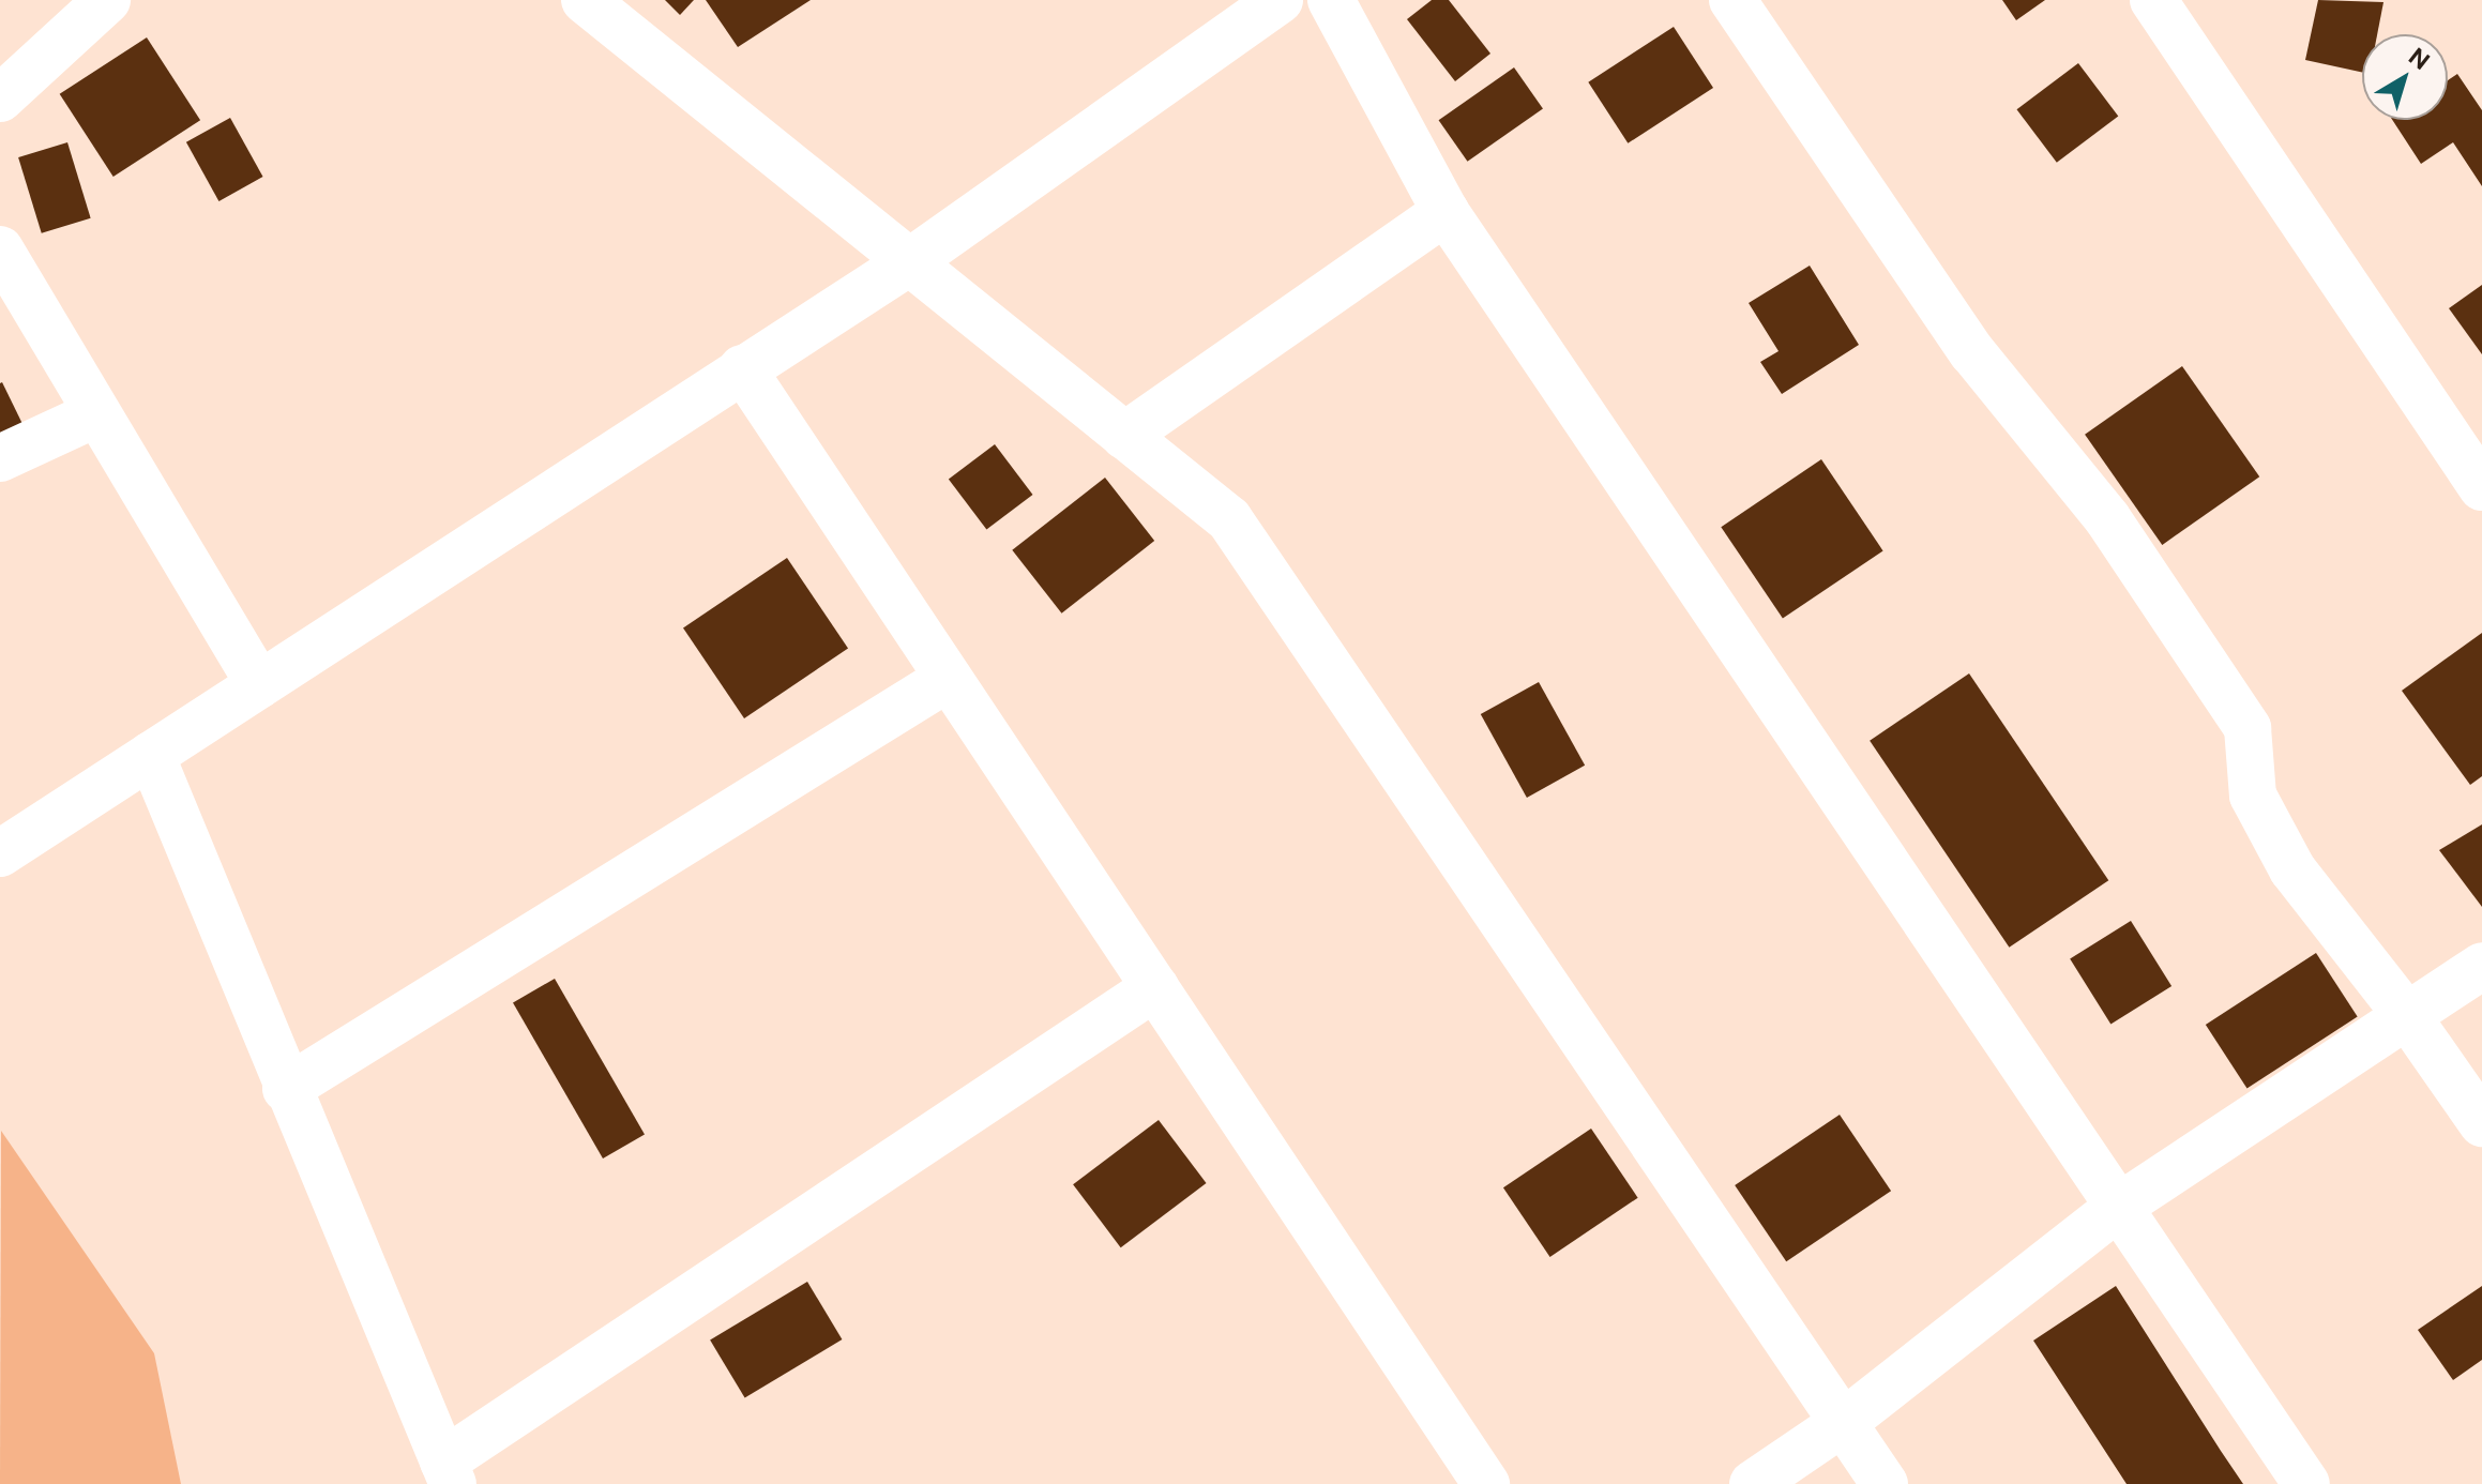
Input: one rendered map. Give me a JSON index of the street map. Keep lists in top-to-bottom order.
{
  "north": "top right"
}
